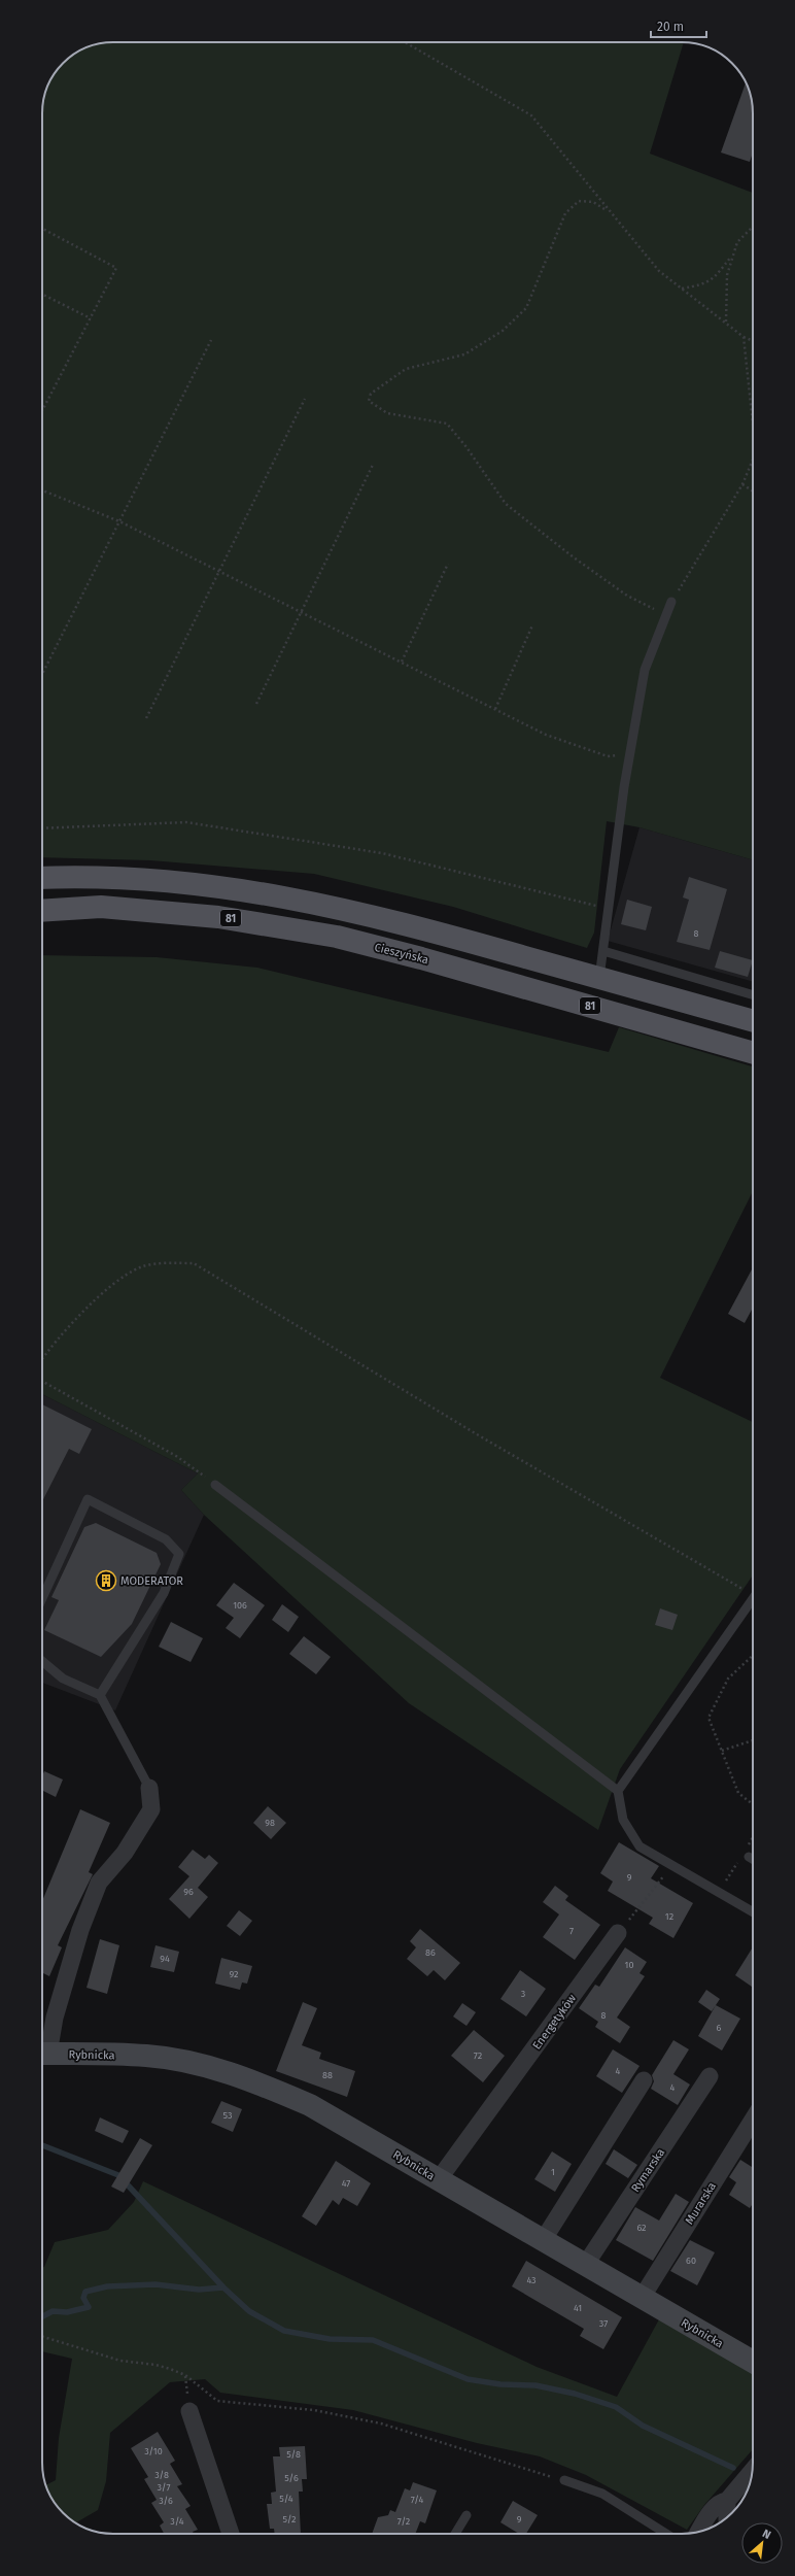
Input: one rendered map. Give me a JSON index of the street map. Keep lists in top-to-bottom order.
{
  "streets": {
    "main road": ["81", "Cieszyńska"],
    "street": [
      "Energetyków",
      "Rybnicka",
      "Rymarska",
      "Murarska"
    ]
  },
  "crossings": [
    ["Energetyków", "Rybnicka"],
    ["Rybnicka", "Rymarska"],
    ["Rybnicka", "Murarska"]
  ],
  "places": {
    "building": ["MODERATOR"]
  },
  "house_numbers": [
    "8",
    "106",
    "98",
    "9",
    "96",
    "12",
    "7",
    "86",
    "94",
    "10",
    "92",
    "3",
    "8",
    "6",
    "72",
    "4",
    "88",
    "4",
    "53",
    "1",
    "47",
    "62",
    "60",
    "43",
    "41",
    "37",
    "3/10",
    "5/8",
    "3/8",
    "5/6",
    "3/7",
    "5/4",
    "7/4",
    "3/6",
    "5/2",
    "9",
    "3/4",
    "7/2"
  ],
  "scale_bar": "20 m",
  "north": "top right"
}
